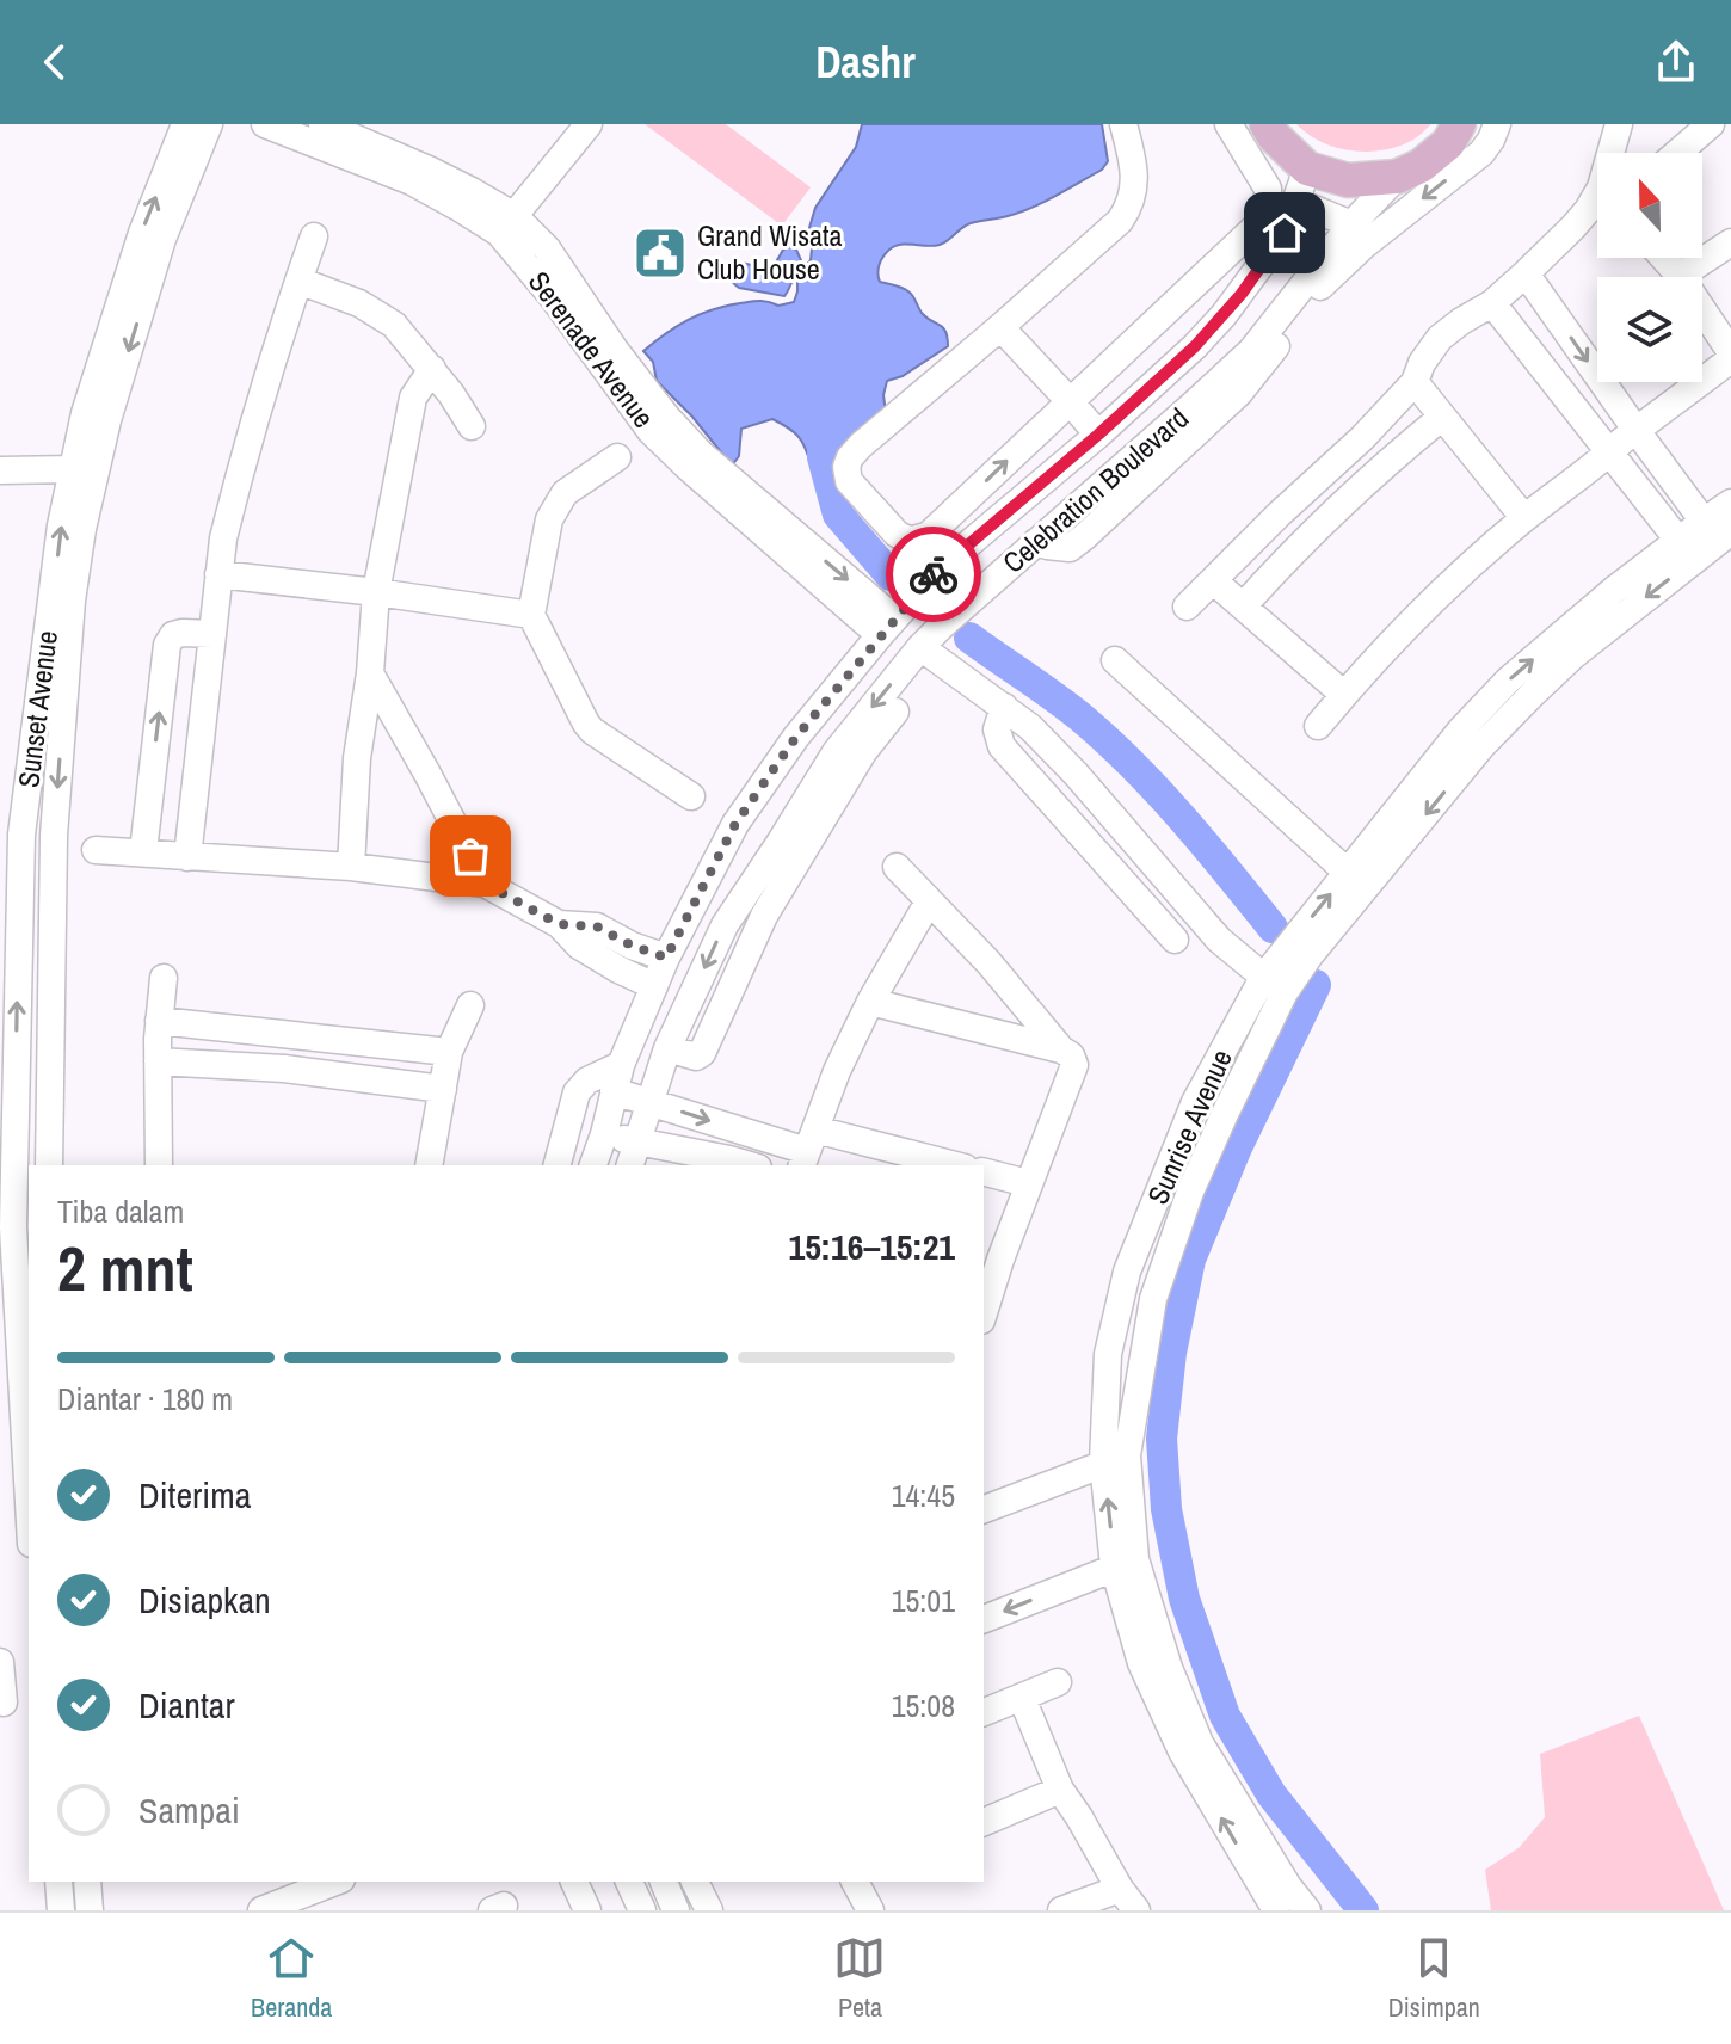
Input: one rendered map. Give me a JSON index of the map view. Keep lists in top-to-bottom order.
{
  "streets": {
    "street": [
      "Serenade Avenue",
      "Celebration Boulevard",
      "Sunset Avenue",
      "Sunrise Avenue"
    ]
  },
  "crossings": [
    ["Serenade Avenue", "Celebration Boulevard"]
  ],
  "places": {
    "public building": ["Grand Wisata Club House"]
  },
  "north": "top",
  "page": {
    "header": "Dashr",
    "heading": ["2 mnt", "Tiba dalam", "15:16–15:21"],
    "bar": "Diantar · 180 m",
    "list": [
      ["Diterima", "14:45"],
      ["Disiapkan", "15:01"],
      ["Diantar", "15:08"],
      "Sampai"
    ],
    "tabs": ["Beranda", "Peta", "Disimpan"]
  }
}
